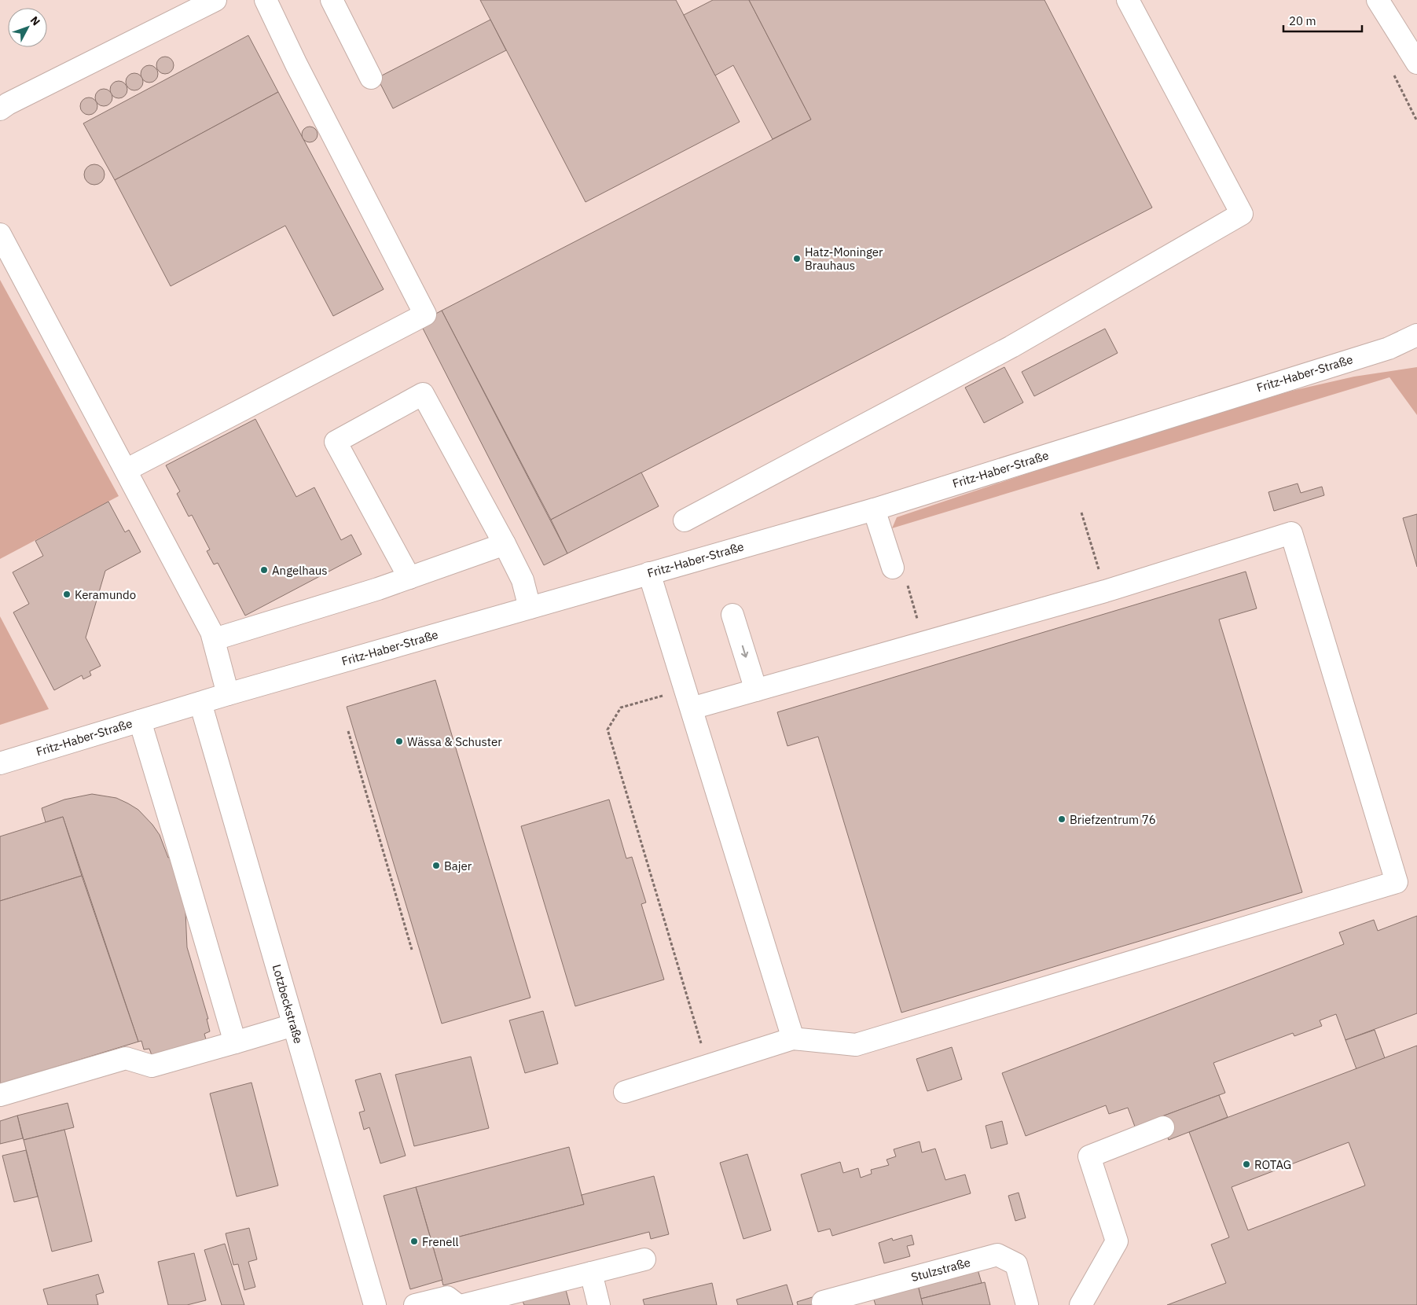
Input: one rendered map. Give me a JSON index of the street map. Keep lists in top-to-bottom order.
{
  "streets": {
    "street": ["Fritz-Haber-Straße", "Lotzbeckstraße", "Stulzstraße"]
  },
  "crossings": [
    ["Fritz-Haber-Straße", "Lotzbeckstraße"]
  ],
  "places": [
    "Hatz-Moninger Brauhaus",
    "Angelhaus",
    "Keramundo",
    "Wässa & Schuster",
    "Briefzentrum 76",
    "Bajer",
    "ROTAG",
    "Frenell"
  ],
  "scale_bar": "20 m",
  "north": "top right"
}
